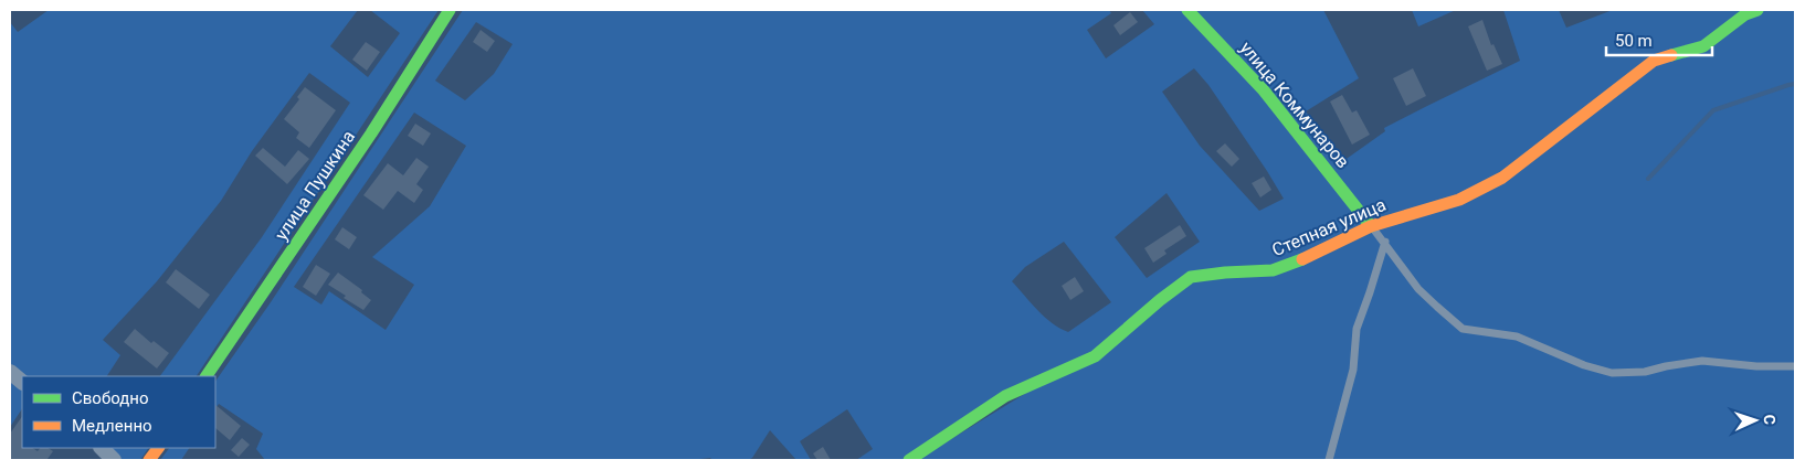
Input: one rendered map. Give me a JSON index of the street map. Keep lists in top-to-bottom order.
{
  "streets": {
    "street": ["улица Коммунаров", "улица Пушкина", "Степная улица"]
  },
  "crossings": [
    ["улица Коммунаров", "Степная улица"]
  ],
  "legend": ["Свободно", "Медленно"],
  "scale_bar": "50 m",
  "north": "right"
}
